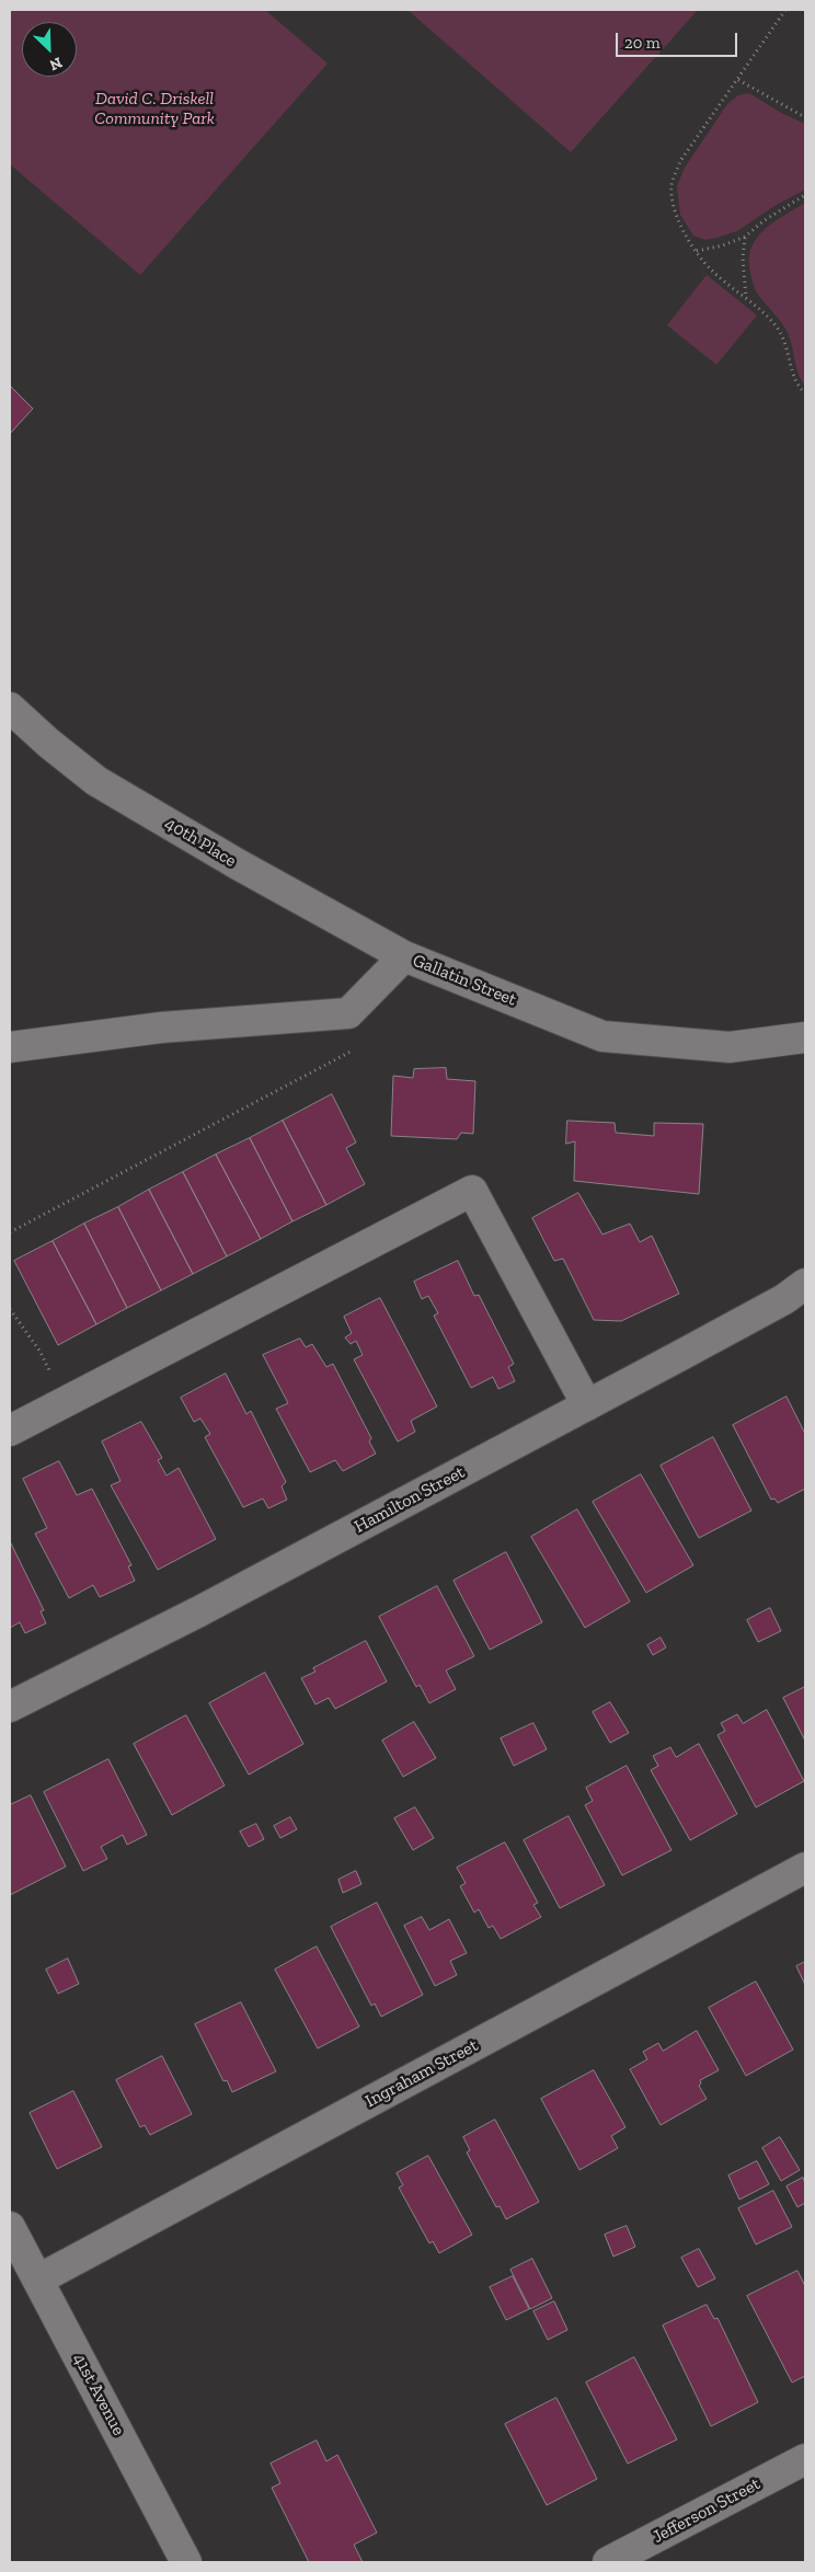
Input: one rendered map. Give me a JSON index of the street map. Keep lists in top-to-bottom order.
{
  "streets": {
    "street": [
      "40th Place",
      "Gallatin Street",
      "Hamilton Street",
      "Ingraham Street",
      "41st Avenue",
      "Jefferson Street"
    ]
  },
  "crossings": [
    ["40th Place", "Gallatin Street"],
    ["Ingraham Street", "41st Avenue"]
  ],
  "parks": ["David C. Driskell Community Park"],
  "scale_bar": "20 m",
  "north": "bottom right"
}
